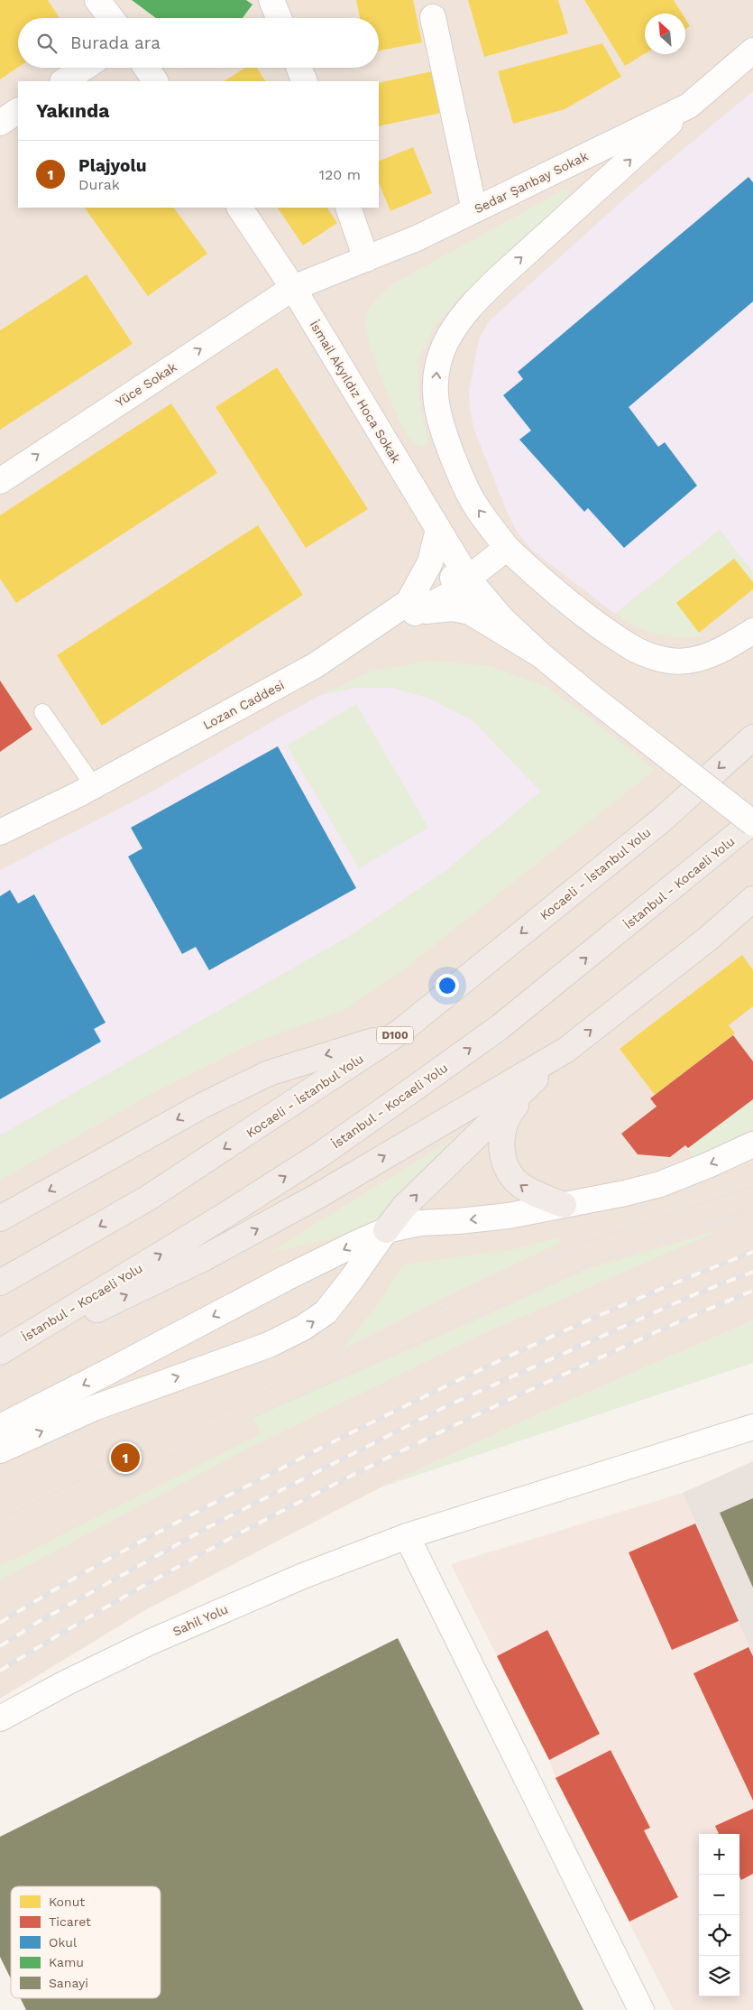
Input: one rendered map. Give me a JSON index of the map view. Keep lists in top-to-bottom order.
{
  "streets": {
    "highway": ["Kocaeli - İstanbul Yolu", "İstanbul - Kocaeli Yolu", "D100"],
    "main road": [
      "Sedar Şanbay Sokak",
      "Yüce Sokak",
      "İsmail Akyıldız Hoca Sokak",
      "Lozan Caddesi",
      "Sahil Yolu"
    ]
  },
  "crossings": [
    ["Sedar Şanbay Sokak", "Yüce Sokak"],
    ["Sedar Şanbay Sokak", "İsmail Akyıldız Hoca Sokak"],
    ["Yüce Sokak", "İsmail Akyıldız Hoca Sokak"],
    ["İsmail Akyıldız Hoca Sokak", "Lozan Caddesi"]
  ],
  "one_way": ["Yüce Sokak"],
  "legend": [
    "Konut",
    "Ticaret",
    "Okul",
    "Kamu",
    "Sanayi"
  ],
  "north": "top left",
  "page": {
    "search": "Burada ara",
    "heading": "Yakında",
    "list": [
      {
        "mark": "1",
        "name": "Plajyolu",
        "note": "Durak",
        "value": "120 m"
      }
    ],
    "pins": "1",
    "map_buttons": ["+", "−"]
  }
}
